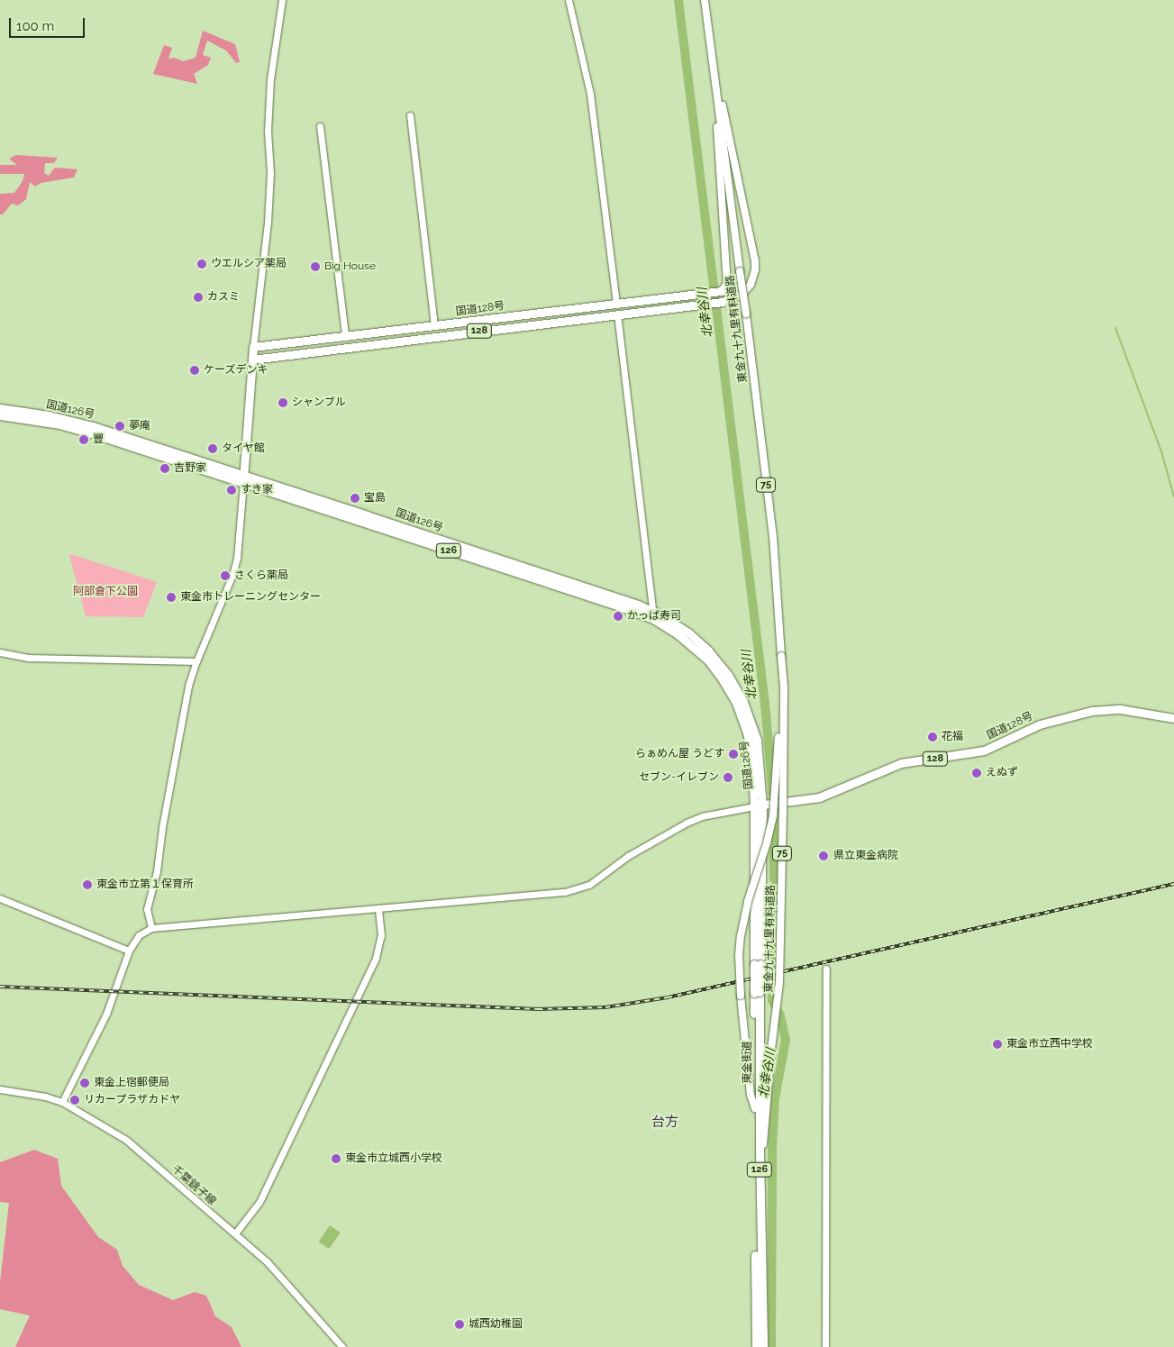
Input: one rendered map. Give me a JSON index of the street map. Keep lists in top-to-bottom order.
{
  "streets": {
    "highway": [
      "国道128号",
      "128",
      "国道126号",
      "126",
      "東金街道"
    ],
    "main road": ["東金九十九里有料道路", "75"],
    "street": ["千葉銚子線"]
  },
  "crossings": [
    ["国道128号", "国道126号"],
    ["国道128号", "75"],
    ["国道128号", "東金街道"],
    ["東金九十九里有料道路", "75"],
    ["東金九十九里有料道路", "東金街道"],
    ["国道126号", "東金街道"]
  ],
  "districts": ["台方"],
  "water": ["北幸谷川"],
  "parks": ["阿部倉下公園"],
  "places": [
    "ウエルシア薬局",
    "Big House",
    "カスミ",
    "ケーズデンキ",
    "シャンブル",
    "夢庵",
    "豐",
    "タイヤ館",
    "吉野家",
    "すき家",
    "宝島",
    "さくら薬局",
    "東金市トレーニングセンター",
    "かっぱ寿司",
    "花福",
    "らぁめん屋 うどす",
    "えぬず",
    "セブン-イレブン",
    "県立東金病院",
    "東金市立第１保育所",
    "東金市立西中学校",
    "東金上宿郵便局",
    "リカープラザカドヤ",
    "東金市立城西小学校",
    "城西幼稚園"
  ],
  "scale_bar": "100 m"
}
